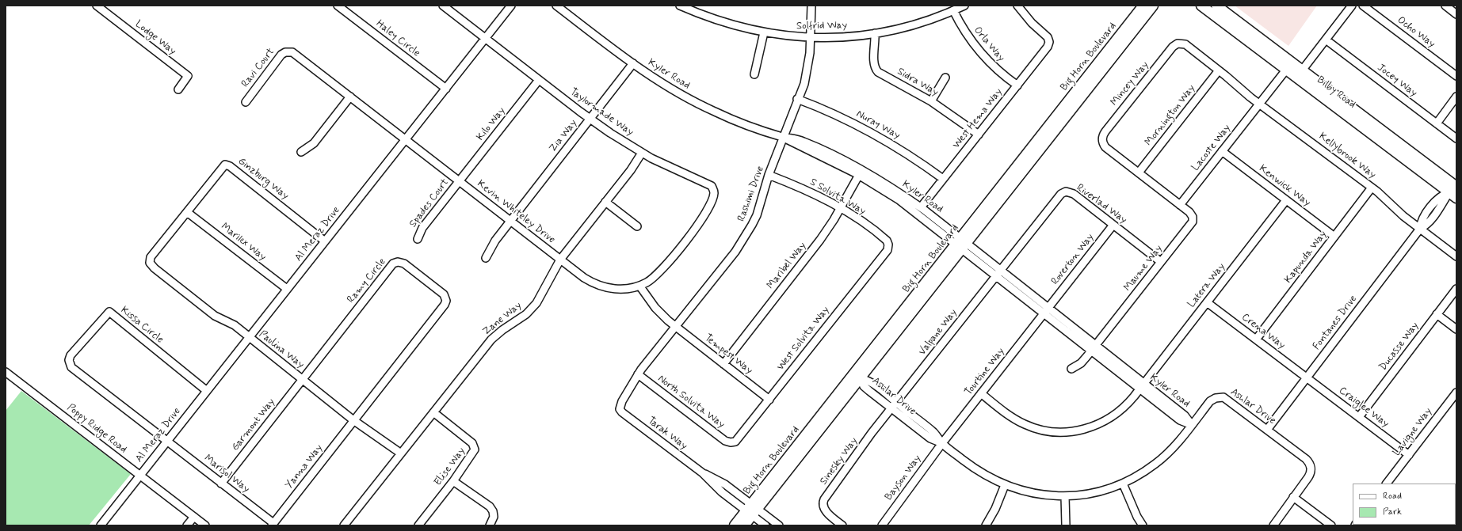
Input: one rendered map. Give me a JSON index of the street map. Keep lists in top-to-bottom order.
{
  "streets": {
    "main road": ["Big Horn Boulevard", "Bilby Road"],
    "street": [
      "Solfrid Way",
      "Ocho Way",
      "Lodge Way",
      "Haley Circle",
      "Orla Way",
      "Ravi Court",
      "Kyler Road",
      "Jocey Way",
      "Sidra Way",
      "Mincey Way",
      "Taylormade Way",
      "Mornington Way",
      "West Hema Way",
      "Kilo Way",
      "Nuray Way",
      "Zia Way",
      "Lacoste Way",
      "Kellybrook Way",
      "Ginzburg Way",
      "Kenwick Way",
      "Rashimi Drive",
      "S Solvita Way",
      "Spades Court",
      "Riverlad Way",
      "Kevin Whiteley Drive",
      "Al Meraz Drive",
      "Marilex Way",
      "Kapunda Way",
      "Roverton Way",
      "Maribel Way",
      "Maume Way",
      "Ramy Circle",
      "Latera Way",
      "Zane Way",
      "Fontanes Drive",
      "Kissa Circle",
      "Crena Way",
      "Valpane Way",
      "West Solvita Way",
      "Ducasse Way",
      "Paulina Way",
      "Tempest Way",
      "Tourtine Way",
      "Ashlar Drive",
      "North Solvita Way",
      "Craiglee Way",
      "Garmont Way",
      "Poppy Ridge Road",
      "Lavigne Way",
      "Tarak Way",
      "Sinesky Way",
      "Yanna Way",
      "Elise Way",
      "Marisol Way",
      "Bayson Way"
    ]
  },
  "crossings": [
    ["Solfrid Way", "Orla Way"],
    ["Solfrid Way", "Sidra Way"],
    ["Solfrid Way", "Rashimi Drive"],
    ["Haley Circle", "Al Meraz Drive"],
    ["Orla Way", "West Hema Way"],
    ["Big Horn Boulevard", "Kyler Road"],
    ["Big Horn Boulevard", "Ashlar Drive"],
    ["Big Horn Boulevard", "Tarak Way"],
    ["Ravi Court", "Kevin Whiteley Drive"],
    ["Kyler Road", "West Hema Way"],
    ["Kyler Road", "Zia Way"],
    ["Kyler Road", "Rashimi Drive"],
    ["Kyler Road", "Riverlad Way"],
    ["Kyler Road", "Roverton Way"],
    ["Kyler Road", "Maribel Way"],
    ["Kyler Road", "Maume Way"],
    ["Kyler Road", "Latera Way"],
    ["Kyler Road", "Valpane Way"],
    ["Kyler Road", "Tourtine Way"],
    ["Kyler Road", "Ashlar Drive"],
    ["Sidra Way", "West Hema Way"],
    ["Mincey Way", "Mornington Way"],
    ["Mincey Way", "Lacoste Way"],
    ["Mincey Way", "Kellybrook Way"],
    ["Mincey Way", "Maume Way"],
    ["Bilby Road", "Lacoste Way"],
    ["Bilby Road", "Fontanes Drive"],
    ["Taylormade Way", "Kilo Way"],
    ["Taylormade Way", "Zia Way"],
    ["Taylormade Way", "Kevin Whiteley Drive"],
    ["Taylormade Way", "Al Meraz Drive"],
    ["Taylormade Way", "Zane Way"],
    ["West Hema Way", "Nuray Way"],
    ["Kilo Way", "Spades Court"],
    ["Kilo Way", "Kevin Whiteley Drive"],
    ["Nuray Way", "Rashimi Drive"],
    ["Zia Way", "Kevin Whiteley Drive"],
    ["Lacoste Way", "Kellybrook Way"],
    ["Lacoste Way", "Kenwick Way"],
    ["Lacoste Way", "Maume Way"],
    ["Kellybrook Way", "Kapunda Way"],
    ["Kellybrook Way", "Fontanes Drive"],
    ["Ginzburg Way", "Al Meraz Drive"],
    ["Ginzburg Way", "Marilex Way"],
    ["Ginzburg Way", "Paulina Way"],
    ["Kenwick Way", "Kapunda Way"],
    ["Kenwick Way", "Latera Way"],
    ["Rashimi Drive", "S Solvita Way"],
    ["Rashimi Drive", "Tempest Way"],
    ["Rashimi Drive", "North Solvita Way"],
    ["Rashimi Drive", "Tarak Way"],
    ["S Solvita Way", "Maribel Way"],
    ["S Solvita Way", "West Solvita Way"],
    ["Spades Court", "Kevin Whiteley Drive"],
    ["Riverlad Way", "Roverton Way"],
    ["Riverlad Way", "Maume Way"],
    ["Riverlad Way", "Valpane Way"],
    ["Kevin Whiteley Drive", "Al Meraz Drive"],
    ["Kevin Whiteley Drive", "Zane Way"],
    ["Kevin Whiteley Drive", "Tempest Way"],
    ["Al Meraz Drive", "Marilex Way"],
    ["Al Meraz Drive", "Kissa Circle"],
    ["Al Meraz Drive", "Paulina Way"],
    ["Al Meraz Drive", "Poppy Ridge Road"],
    ["Al Meraz Drive", "Marisol Way"],
    ["Kapunda Way", "Crena Way"],
    ["Roverton Way", "Tourtine Way"],
    ["Maribel Way", "Tempest Way"],
    ["Ramy Circle", "Paulina Way"],
    ["Ramy Circle", "Garmont Way"],
    ["Ramy Circle", "Yanna Way"],
    ["Latera Way", "Crena Way"],
    ["Latera Way", "Tourtine Way"],
    ["Zane Way", "Paulina Way"],
    ["Zane Way", "Elise Way"],
    ["Fontanes Drive", "Crena Way"],
    ["Fontanes Drive", "Ashlar Drive"],
    ["Fontanes Drive", "Craiglee Way"],
    ["Kissa Circle", "Marisol Way"],
    ["Crena Way", "Craiglee Way"],
    ["Valpane Way", "Ashlar Drive"],
    ["Valpane Way", "Sinesky Way"],
    ["West Solvita Way", "Tempest Way"],
    ["West Solvita Way", "North Solvita Way"],
    ["Ducasse Way", "Craiglee Way"],
    ["Paulina Way", "Garmont Way"],
    ["Paulina Way", "Yanna Way"],
    ["Tourtine Way", "Ashlar Drive"],
    ["Tourtine Way", "Bayson Way"],
    ["Ashlar Drive", "Sinesky Way"],
    ["Ashlar Drive", "Bayson Way"],
    ["Craiglee Way", "Lavigne Way"],
    ["Garmont Way", "Marisol Way"],
    ["Yanna Way", "Marisol Way"]
  ],
  "legend": ["Road", "Park"]
}
